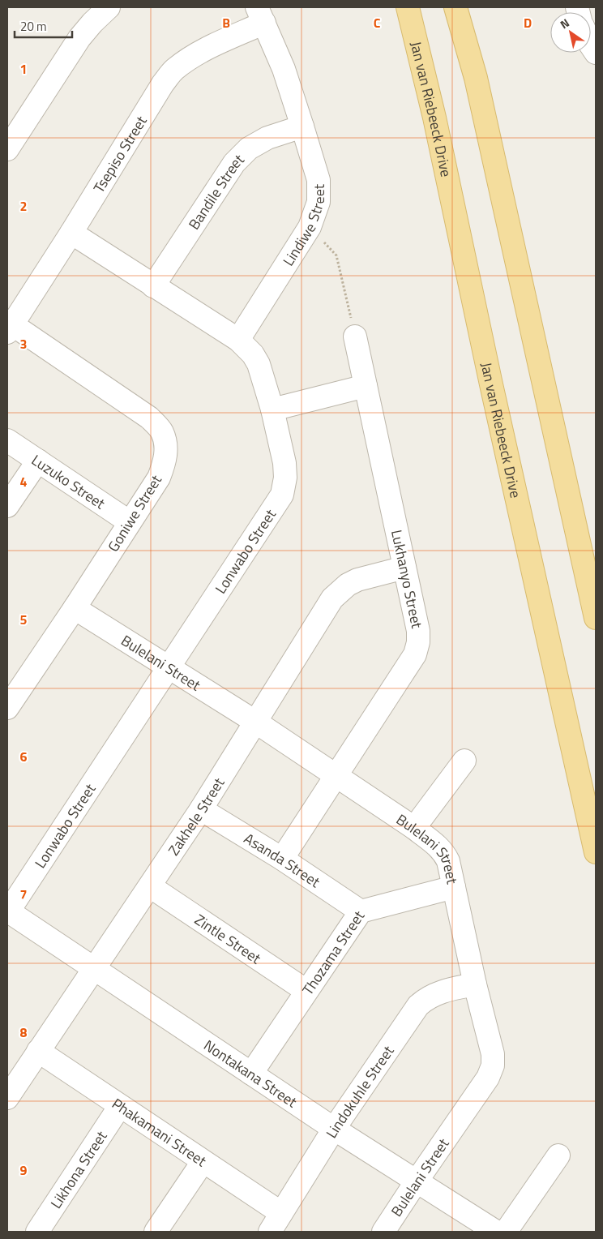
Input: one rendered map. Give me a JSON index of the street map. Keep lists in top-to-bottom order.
{
  "streets": {
    "main road": ["Jan van Riebeeck Drive"],
    "street": [
      "Tsepiso Street",
      "Bandile Street",
      "Lindiwe Street",
      "Luzuko Street",
      "Goniwe Street",
      "Lonwabo Street",
      "Lukhanyo Street",
      "Bulelani Street",
      "Zakhele Street",
      "Asanda Street",
      "Zintle Street",
      "Thozama Street",
      "Nontakana Street",
      "Lindokuhle Street",
      "Phakamani Street",
      "Likhona Street"
    ]
  },
  "crossings": [
    ["Tsepiso Street", "Lindiwe Street"],
    ["Tsepiso Street", "Goniwe Street"],
    ["Tsepiso Street", "Lonwabo Street"],
    ["Bandile Street", "Lindiwe Street"],
    ["Bandile Street", "Lonwabo Street"],
    ["Lindiwe Street", "Lonwabo Street"],
    ["Luzuko Street", "Goniwe Street"],
    ["Goniwe Street", "Bulelani Street"],
    ["Lonwabo Street", "Bulelani Street"],
    ["Lonwabo Street", "Nontakana Street"],
    ["Lukhanyo Street", "Bulelani Street"],
    ["Lukhanyo Street", "Zakhele Street"],
    ["Lukhanyo Street", "Asanda Street"],
    ["Bulelani Street", "Zakhele Street"],
    ["Bulelani Street", "Thozama Street"],
    ["Bulelani Street", "Nontakana Street"],
    ["Bulelani Street", "Lindokuhle Street"],
    ["Zakhele Street", "Asanda Street"],
    ["Zakhele Street", "Zintle Street"],
    ["Zakhele Street", "Nontakana Street"],
    ["Zakhele Street", "Phakamani Street"],
    ["Asanda Street", "Thozama Street"],
    ["Zintle Street", "Thozama Street"],
    ["Thozama Street", "Nontakana Street"],
    ["Nontakana Street", "Lindokuhle Street"],
    ["Lindokuhle Street", "Phakamani Street"],
    ["Phakamani Street", "Likhona Street"]
  ],
  "scale_bar": "20 m",
  "north": "top left",
  "grid": {
    "columns": ["B", "C", "D"],
    "rows": [
      "1",
      "2",
      "3",
      "4",
      "5",
      "6",
      "7",
      "8",
      "9"
    ]
  }
}
